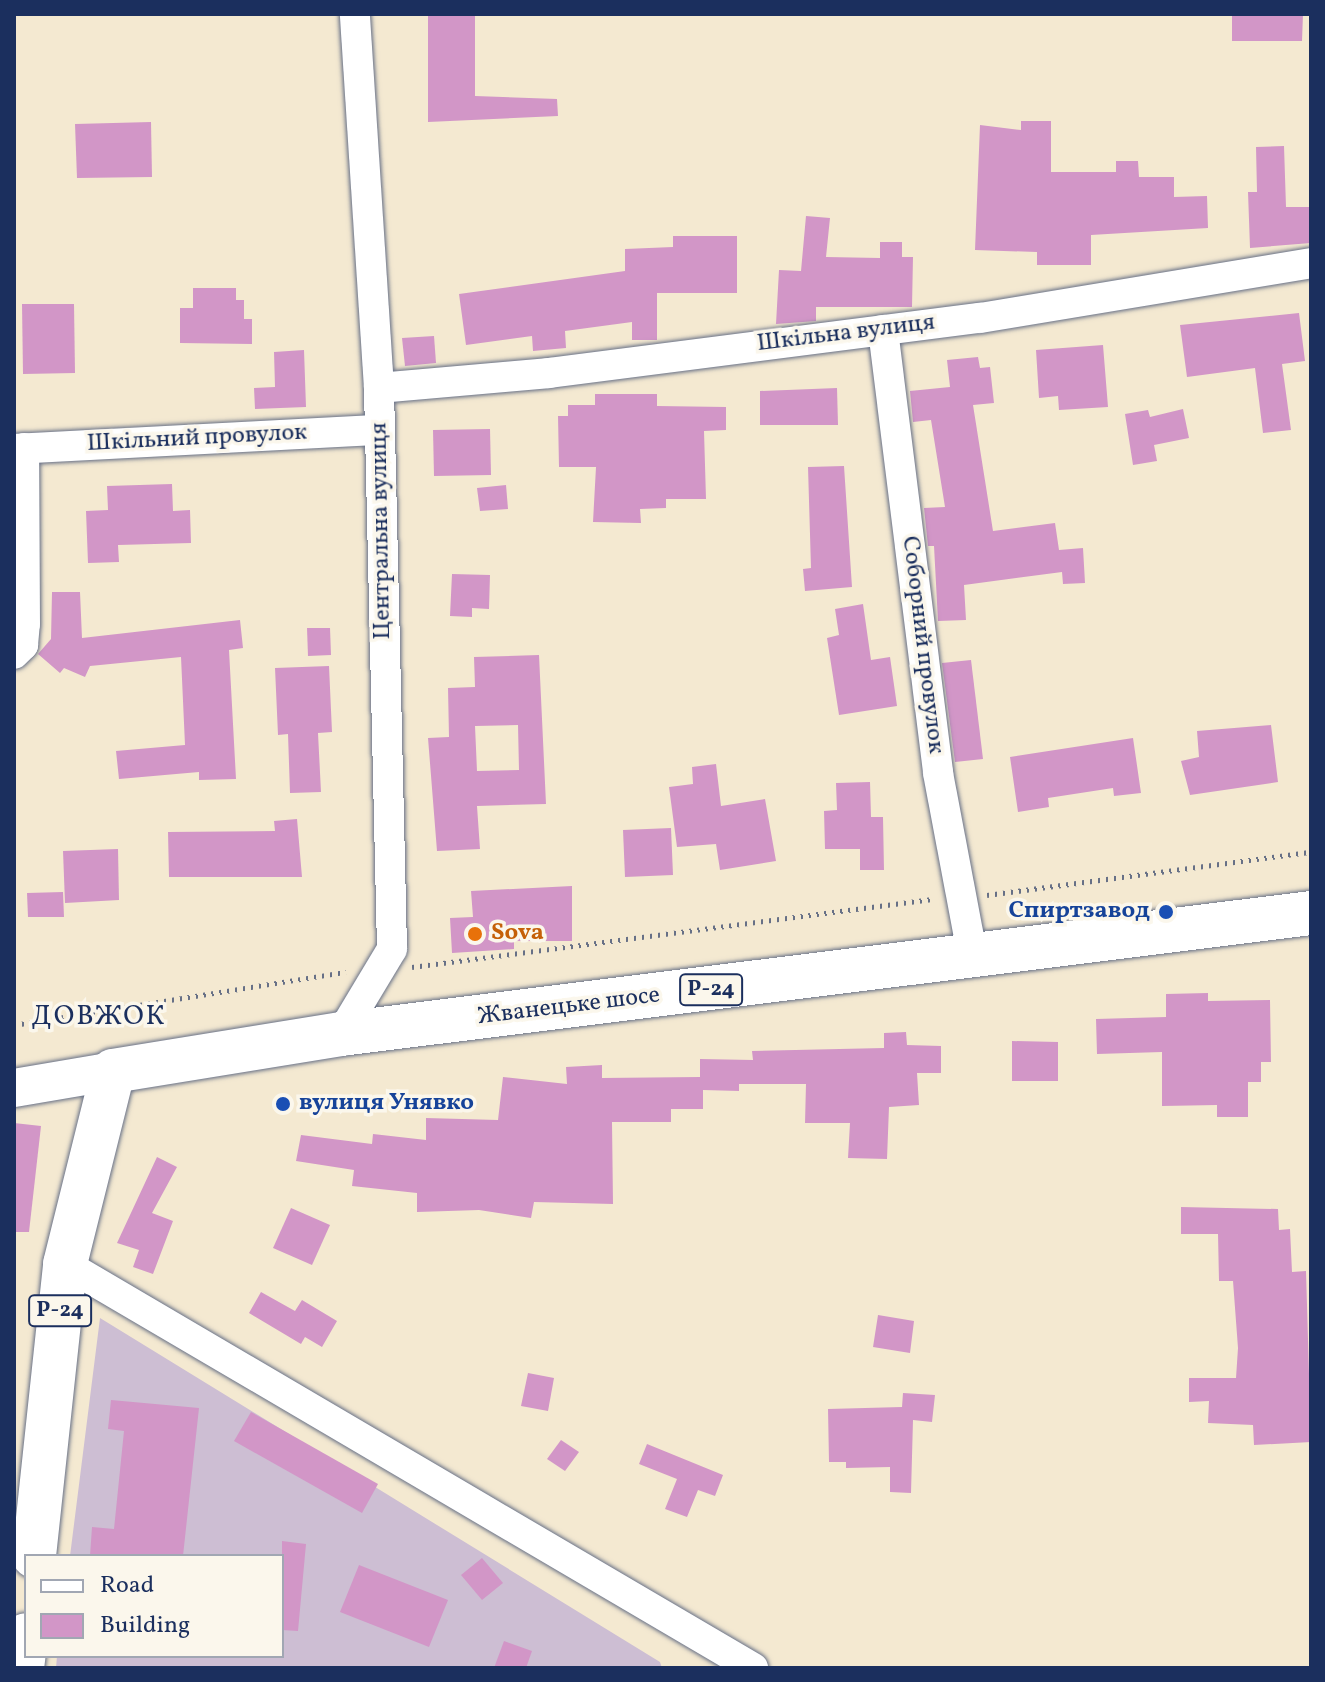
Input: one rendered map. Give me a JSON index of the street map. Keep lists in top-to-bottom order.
{
  "streets": {
    "main road": ["Р-24", "Жванецьке шосе"],
    "street": [
      "Шкільна вулиця",
      "Шкільний провулок",
      "Центральна вулиця",
      "Соборний провулок"
    ]
  },
  "crossings": [
    ["Шкільна вулиця", "Центральна вулиця"],
    ["Шкільна вулиця", "Соборний провулок"],
    ["Шкільний провулок", "Центральна вулиця"],
    ["Центральна вулиця", "Жванецьке шосе"],
    ["Соборний провулок", "Жванецьке шосе"],
    ["Р-24", "Жванецьке шосе"]
  ],
  "districts": ["ДОВЖОК"],
  "places": ["Спиртзавод", "Sova", "вулиця Унявко"],
  "legend": ["Road", "Building"]
}
